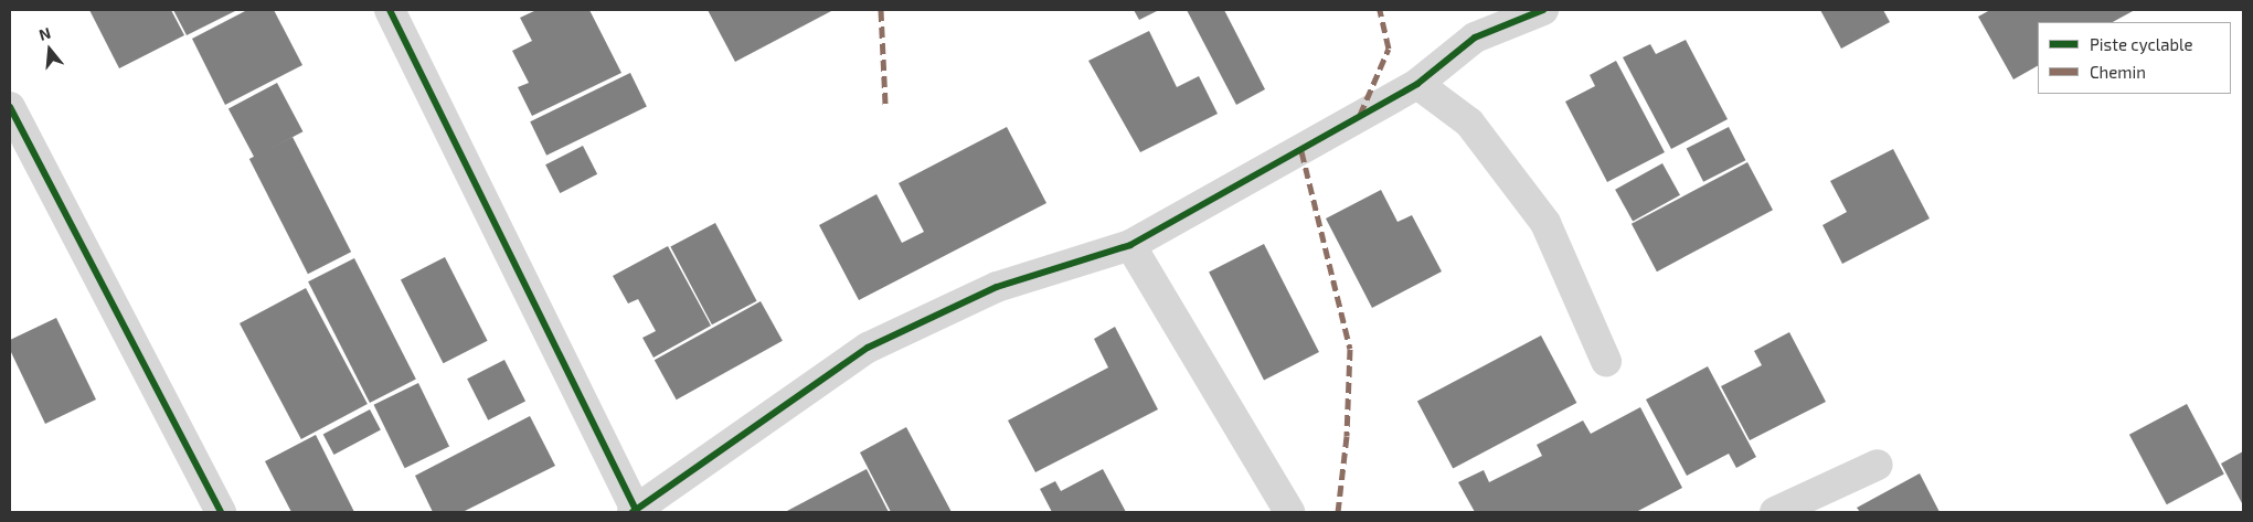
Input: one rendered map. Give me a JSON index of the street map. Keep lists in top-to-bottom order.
{
  "legend": ["Piste cyclable", "Chemin"],
  "north": "top"
}
